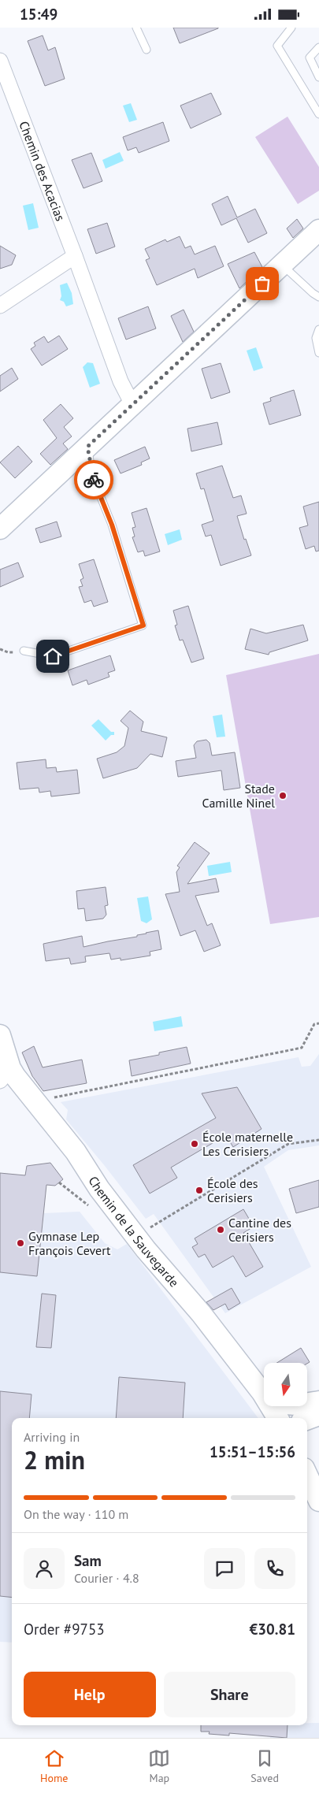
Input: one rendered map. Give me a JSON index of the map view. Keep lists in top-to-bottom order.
{
  "streets": {
    "street": ["Chemin des Acacias", "Chemin de la Sauvegarde"]
  },
  "places": [
    "Stade Camille Ninel",
    "École maternelle Les Cerisiers",
    "École des Cerisiers",
    "Cantine des Cerisiers",
    "Gymnase Lep François Cevert"
  ],
  "north": "bottom",
  "page": {
    "status": "15:49",
    "heading": ["2 min", "Arriving in", "15:51–15:56"],
    "panel": [
      "Sam",
      "Courier · 4.8",
      "Order #9753",
      "€30.81"
    ],
    "bar": "On the way · 110 m",
    "buttons": ["Help", "Share"],
    "tabs": ["Home", "Map", "Saved"]
  }
}
